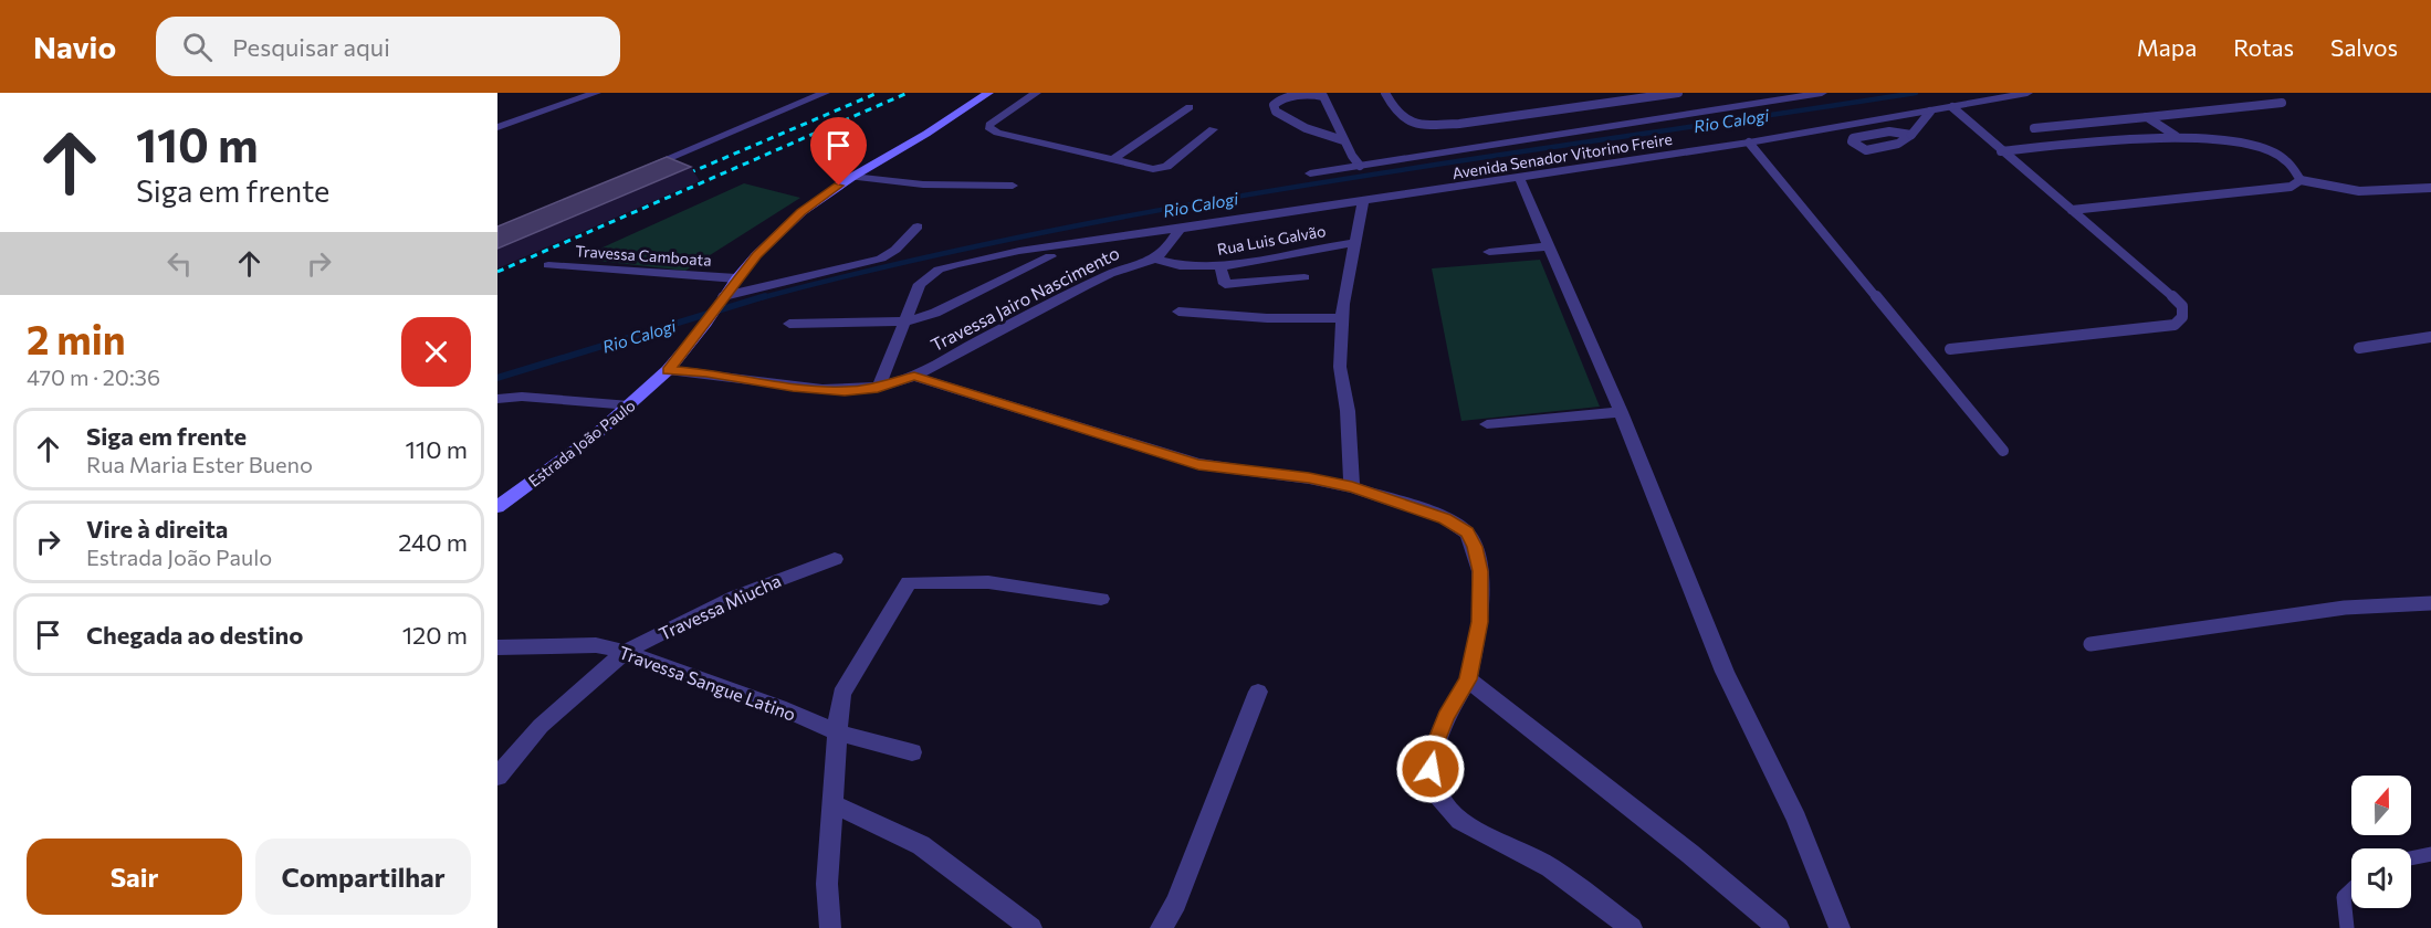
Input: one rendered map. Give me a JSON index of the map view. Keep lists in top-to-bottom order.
{
  "streets": {
    "main road": ["Estrada João Paulo"],
    "street": [
      "Avenida Senador Vitorino Freire",
      "Rua Luis Galvão",
      "Travessa Camboata",
      "Travessa Jairo Nascimento",
      "Travessa Miucha",
      "Travessa Sangue Latino"
    ]
  },
  "crossings": [
    ["Rua Luis Galvão", "Travessa Jairo Nascimento"],
    ["Travessa Camboata", "Estrada João Paulo"],
    ["Travessa Jairo Nascimento", "Estrada João Paulo"],
    ["Travessa Miucha", "Travessa Sangue Latino"]
  ],
  "water": ["Rio Calogi"],
  "north": "top",
  "page": {
    "header": "Navio",
    "search": "Pesquisar aqui",
    "nav": ["Mapa", "Rotas", "Salvos"],
    "turn": ["110 m", "Siga em frente"],
    "heading": ["2 min", "470 m · 20:36"],
    "list": [
      {
        "name": "Siga em frente",
        "note": "Rua Maria Ester Bueno",
        "value": "110 m"
      },
      {
        "name": "Vire à direita",
        "note": "Estrada João Paulo",
        "value": "240 m"
      },
      {
        "name": "Chegada ao destino",
        "value": "120 m"
      }
    ],
    "buttons": ["Sair", "Compartilhar"]
  }
}
